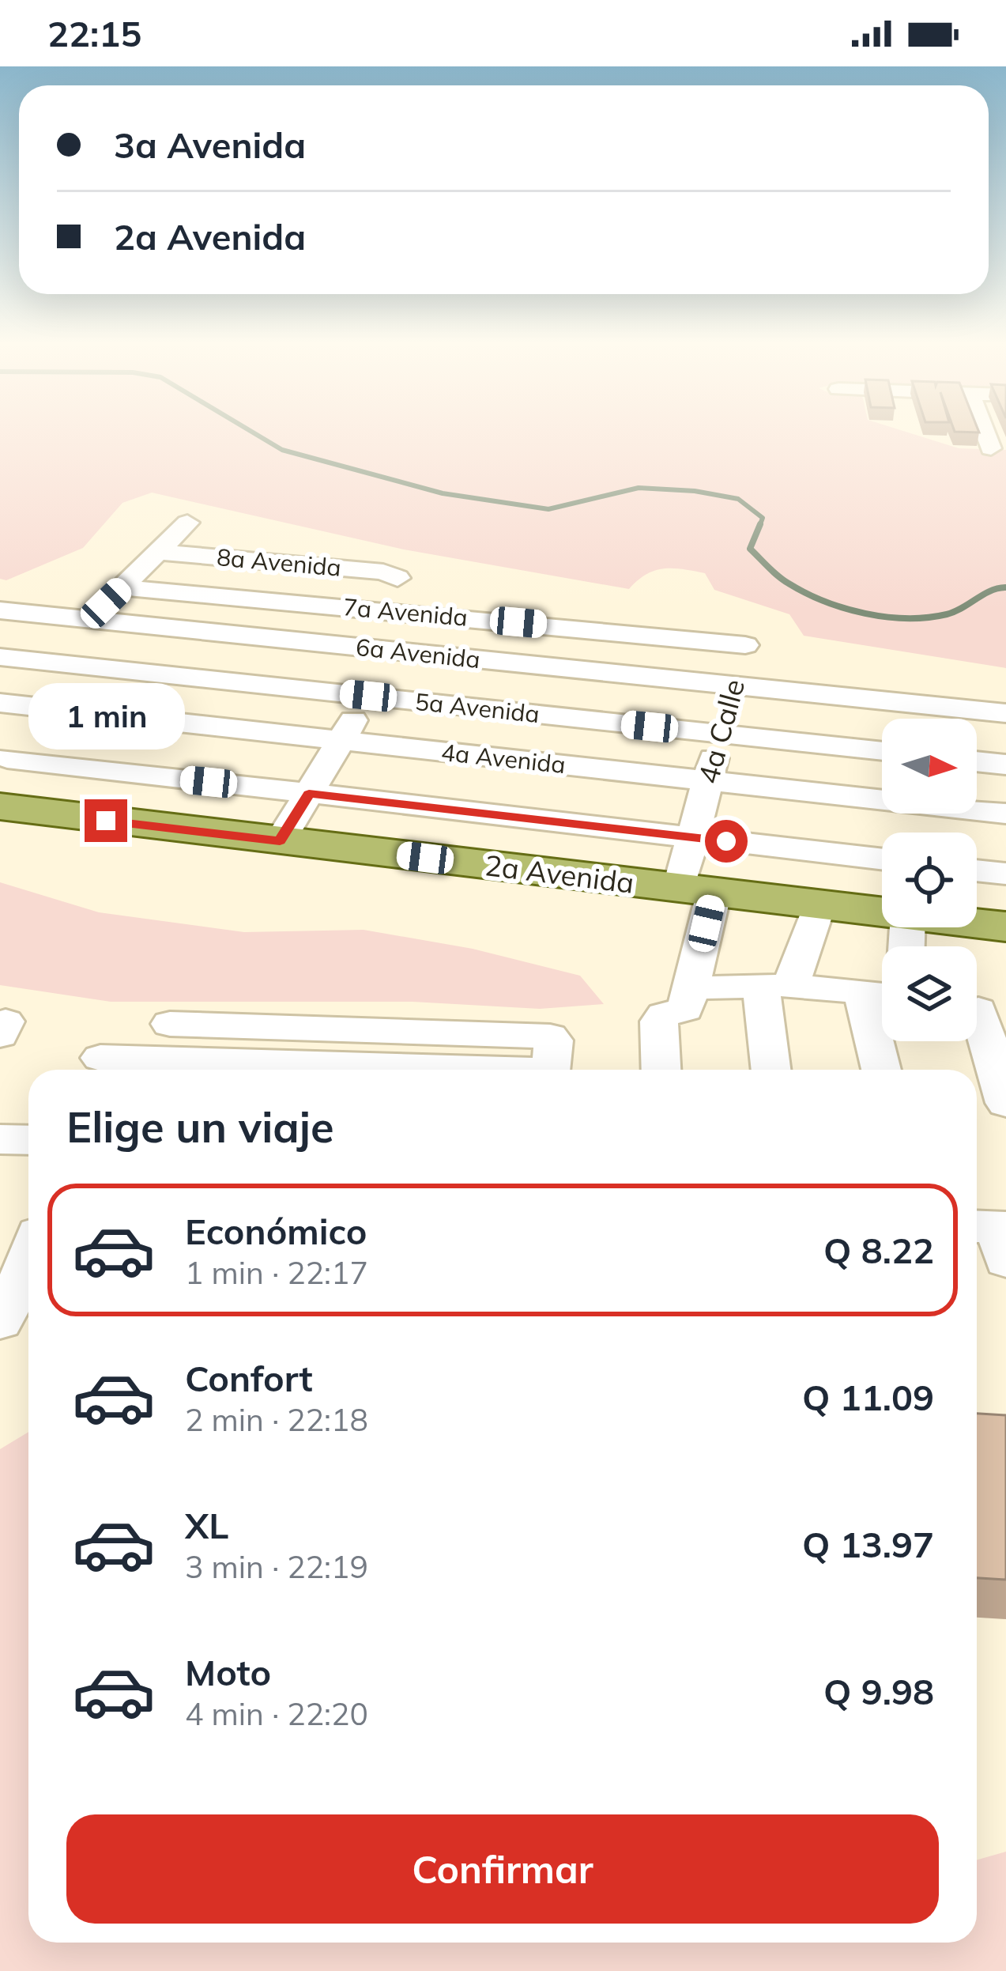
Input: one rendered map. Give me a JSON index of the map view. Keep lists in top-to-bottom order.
{
  "streets": {
    "main road": ["2a Avenida"],
    "street": [
      "8a Avenida",
      "7a Avenida",
      "6a Avenida",
      "5a Avenida",
      "4a Calle",
      "4a Avenida"
    ]
  },
  "crossings": [
    ["7a Avenida", "4a Calle"],
    ["6a Avenida", "4a Calle"],
    ["5a Avenida", "4a Calle"],
    ["4a Calle", "4a Avenida"],
    ["4a Calle", "2a Avenida"]
  ],
  "north": "right",
  "page": {
    "status": "22:15",
    "banner": ["3a Avenida", "2a Avenida"],
    "bubble": "1 min",
    "heading": "Elige un viaje",
    "list": [
      {
        "name": "Económico",
        "note": "1 min · 22:17",
        "value": "Q 8.22"
      },
      {
        "name": "Confort",
        "note": "2 min · 22:18",
        "value": "Q 11.09"
      },
      {
        "name": "XL",
        "note": "3 min · 22:19",
        "value": "Q 13.97"
      },
      {
        "name": "Moto",
        "note": "4 min · 22:20",
        "value": "Q 9.98"
      }
    ],
    "buttons": "Confirmar"
  }
}
